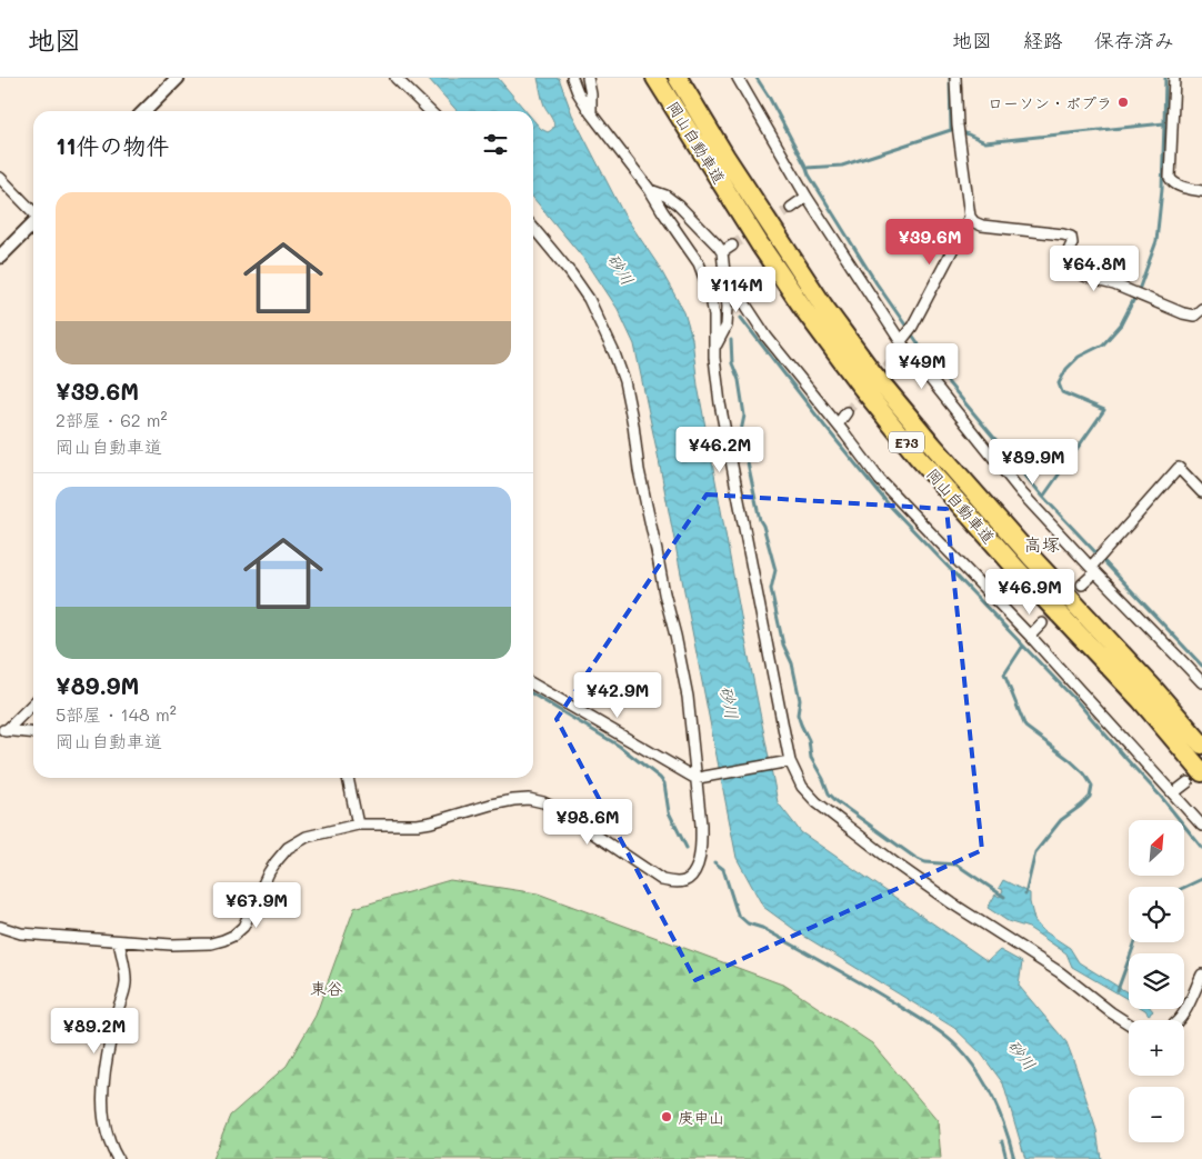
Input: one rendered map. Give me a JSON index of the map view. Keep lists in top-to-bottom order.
{
  "streets": {
    "highway": ["岡山自動車道", "E73"]
  },
  "districts": ["高塚", "東谷"],
  "water": ["砂川"],
  "places": ["ローソン・ポプラ", "庚申山"],
  "north": "top right",
  "page": {
    "header": "地図",
    "nav": ["地図", "経路", "保存済み"],
    "heading": "11件の物件",
    "list": [
      {
        "name": "¥39.6M",
        "note": "2部屋 · 62 m² · 岡山自動車道"
      },
      {
        "name": "¥89.9M",
        "note": "5部屋 · 148 m² · 岡山自動車道"
      }
    ],
    "price": [
      "¥39.6M",
      "¥64.8M",
      "¥114M",
      "¥49M",
      "¥46.2M",
      "¥89.9M",
      "¥46.9M",
      "¥42.9M",
      "¥98.6M",
      "¥67.9M",
      "¥89.2M"
    ],
    "map_buttons": ["+", "−"]
  }
}
